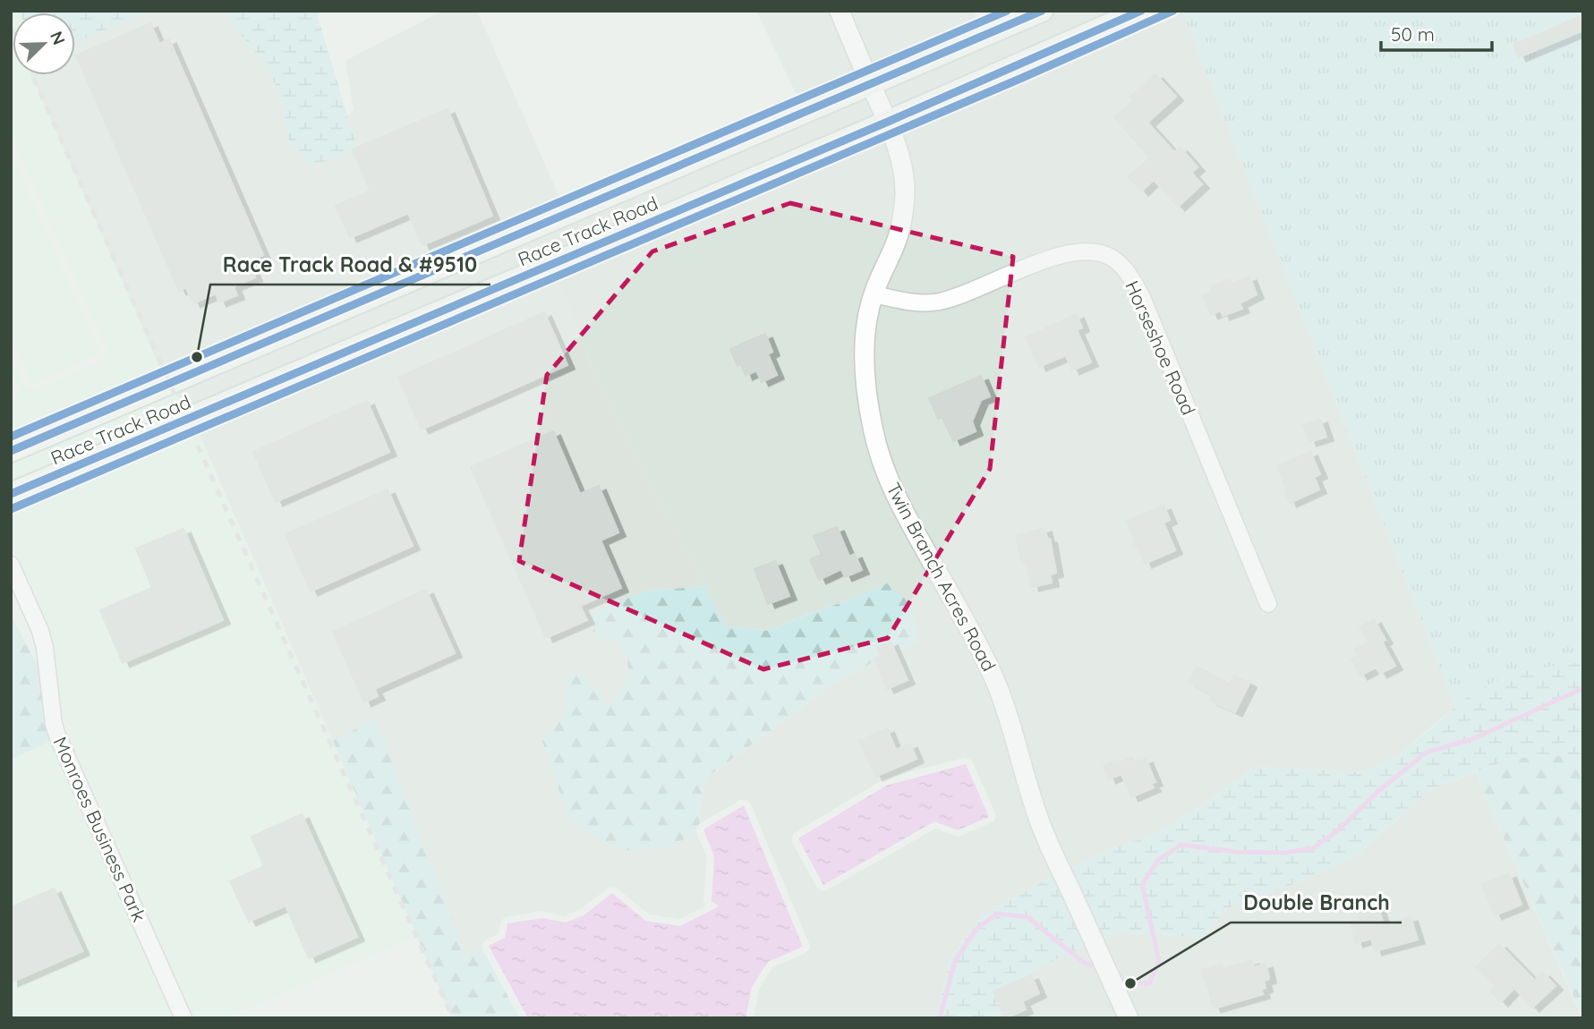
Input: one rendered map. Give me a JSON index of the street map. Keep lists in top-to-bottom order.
{
  "streets": {
    "main road": ["Race Track Road"],
    "street": ["Horseshoe Road", "Twin Branch Acres Road", "Monroes Business Park"]
  },
  "crossings": [
    ["Race Track Road", "Twin Branch Acres Road"],
    ["Horseshoe Road", "Twin Branch Acres Road"]
  ],
  "places": ["Race Track Road & #9510", "Double Branch"],
  "scale_bar": "50 m",
  "north": "top right"
}
